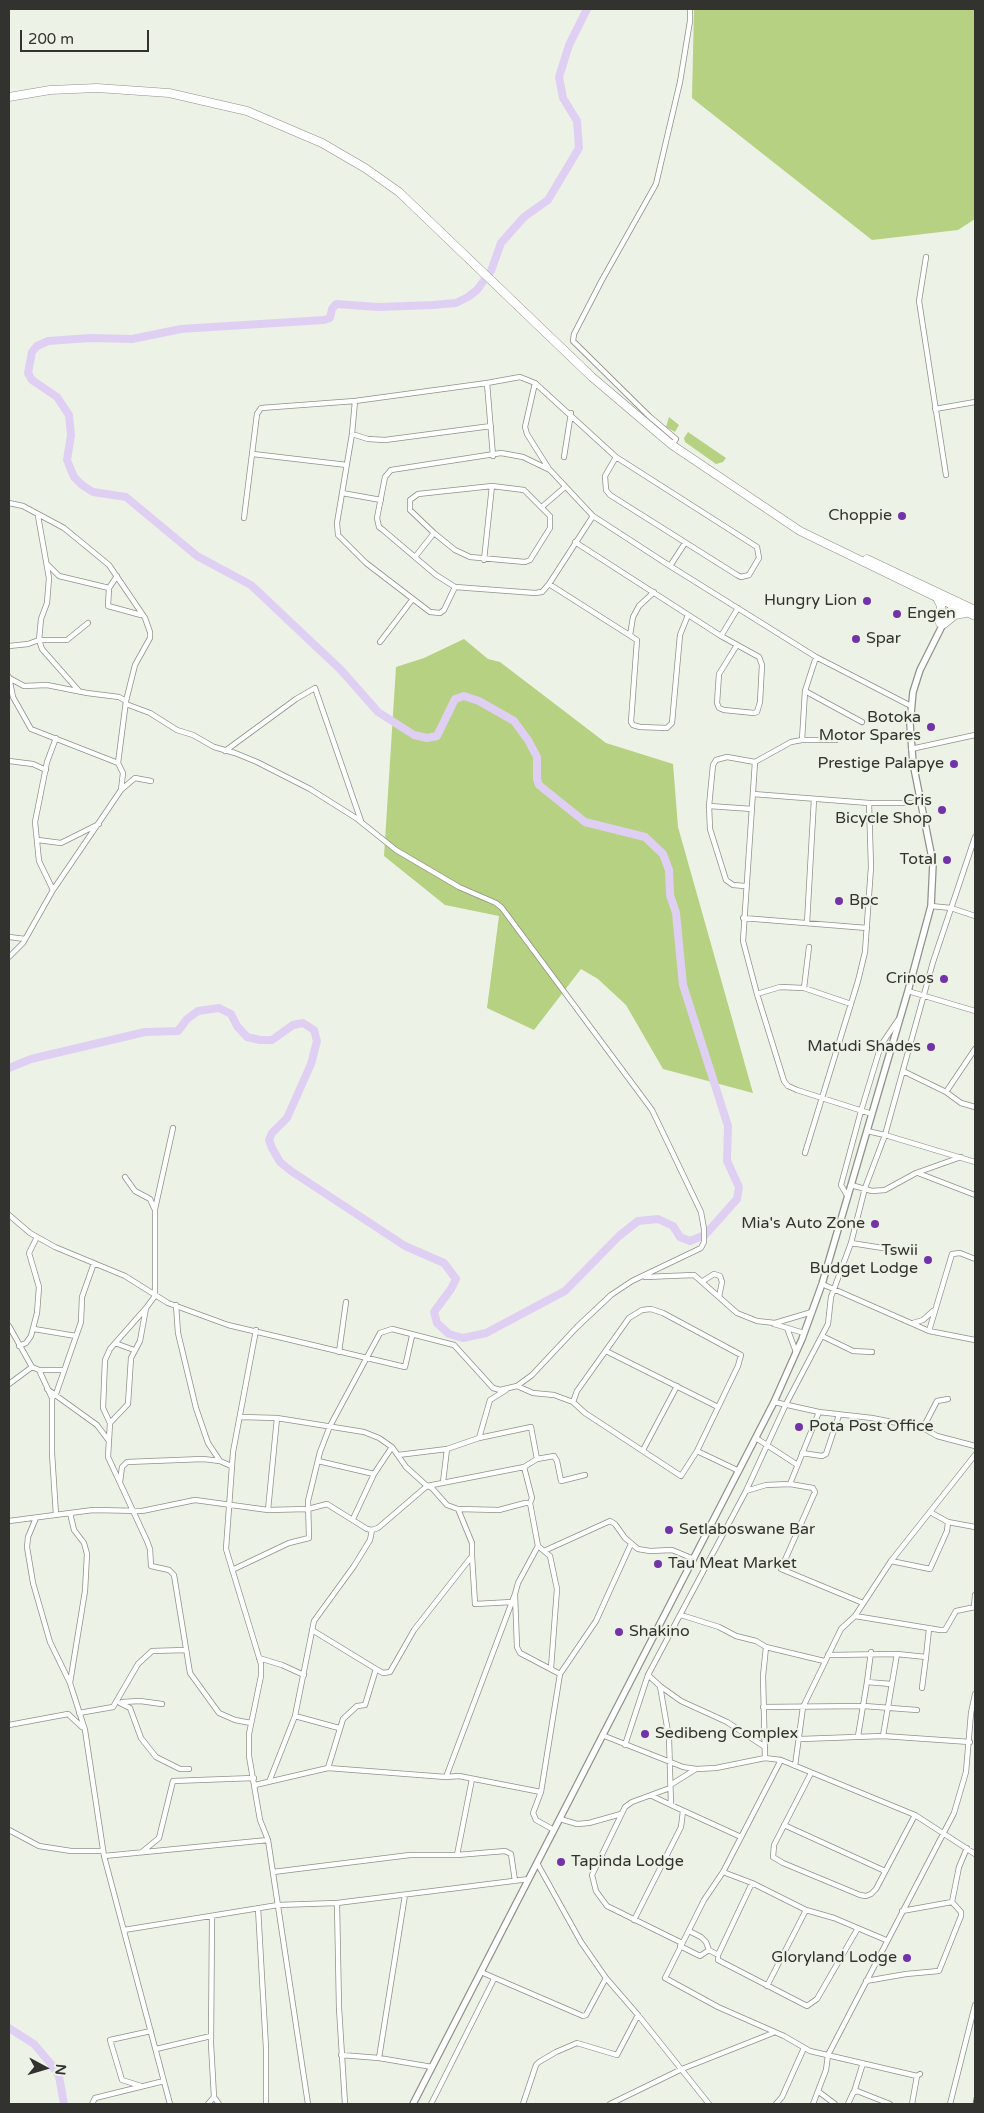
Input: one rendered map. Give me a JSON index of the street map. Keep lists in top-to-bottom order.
{
  "places": [
    "Choppie",
    "Hungry Lion",
    "Engen",
    "Spar",
    "Botoka Motor Spares",
    "Prestige Palapye",
    "Cris Bicycle Shop",
    "Total",
    "Bpc",
    "Crinos",
    "Matudi Shades",
    "Mia's Auto Zone",
    "Tswii Budget Lodge",
    "Pota Post Office",
    "Setlaboswane Bar",
    "Tau Meat Market",
    "Shakino",
    "Sedibeng Complex",
    "Tapinda Lodge",
    "Gloryland Lodge"
  ],
  "scale_bar": "200 m",
  "north": "right"
}
